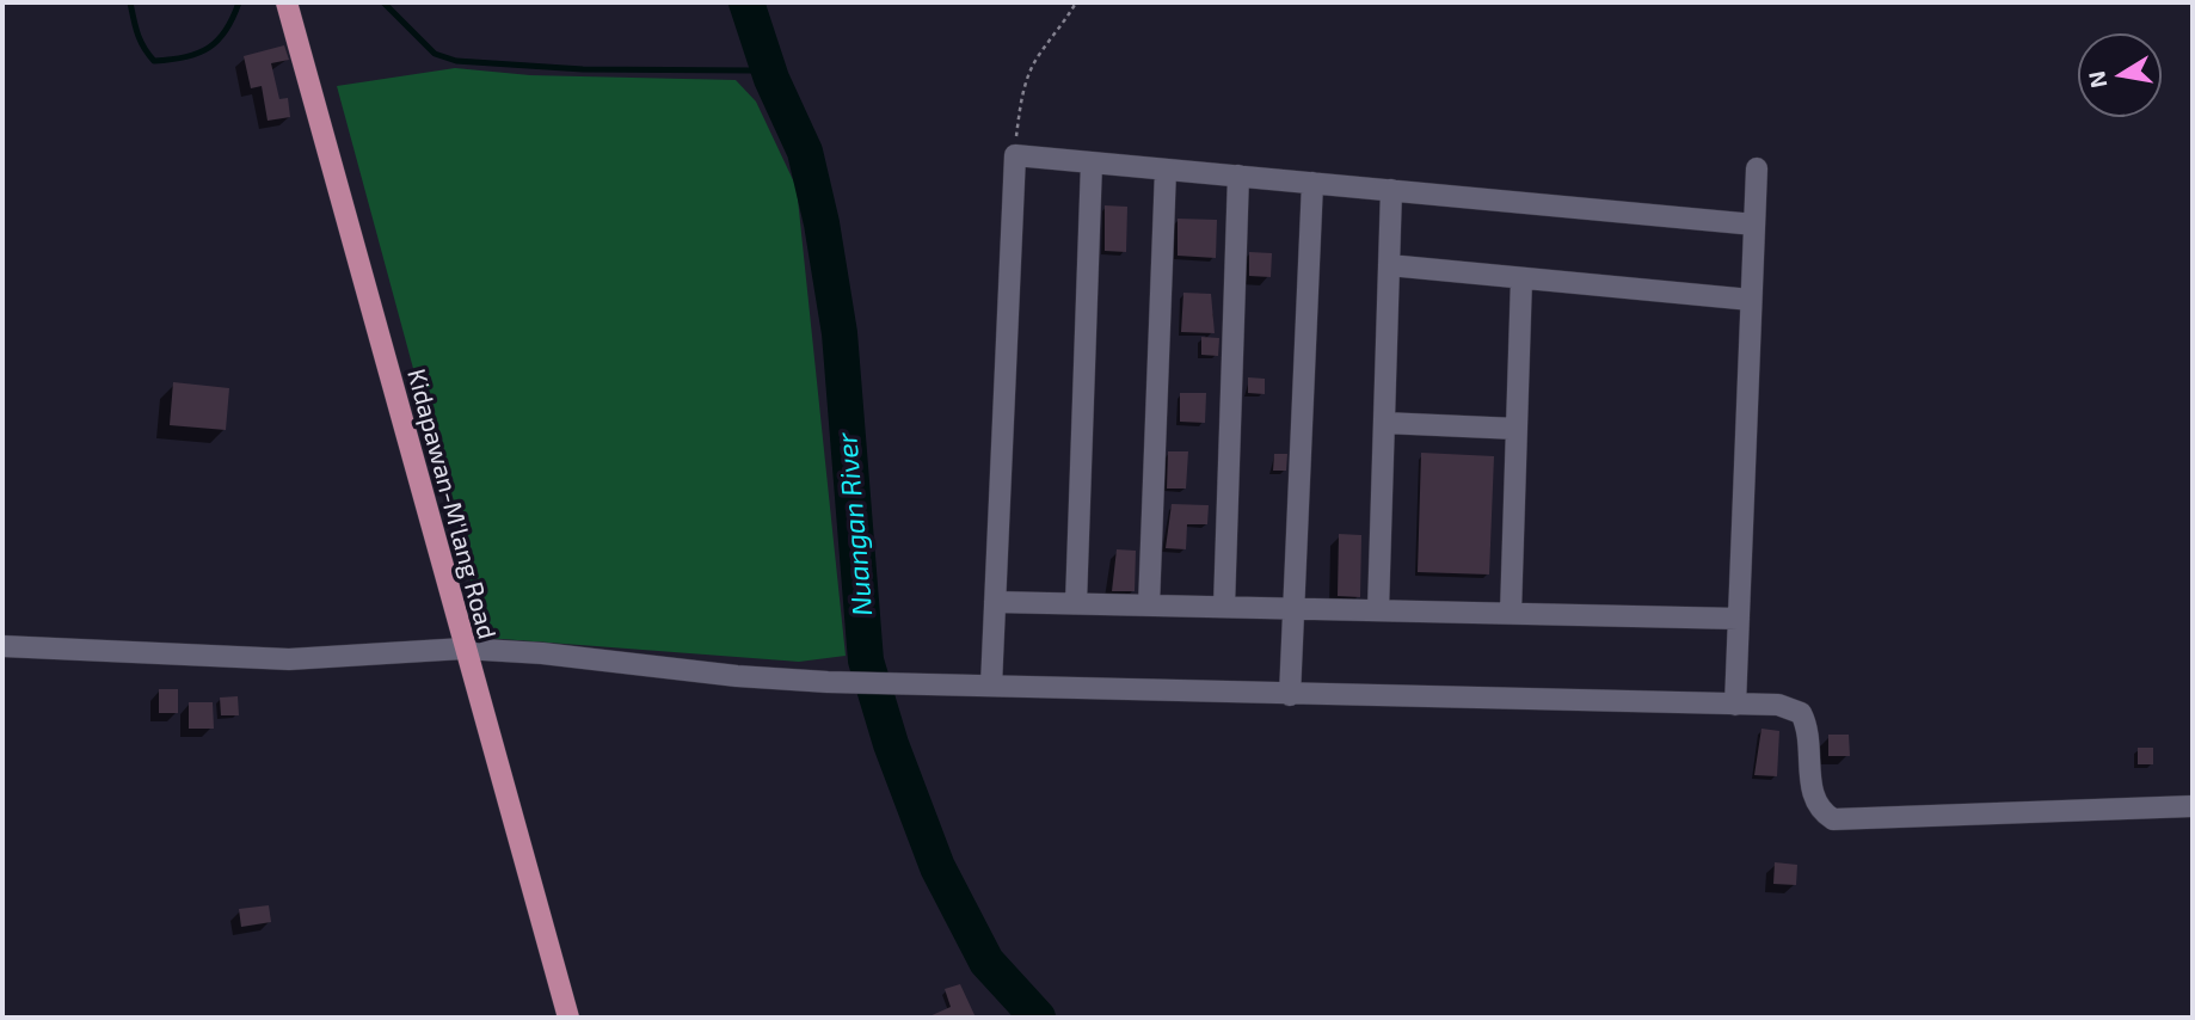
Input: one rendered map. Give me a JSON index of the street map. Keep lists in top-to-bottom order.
{
  "streets": {
    "main road": ["Kidapawan-M'lang Road"]
  },
  "water": ["Nuangan River"],
  "north": "left"
}
